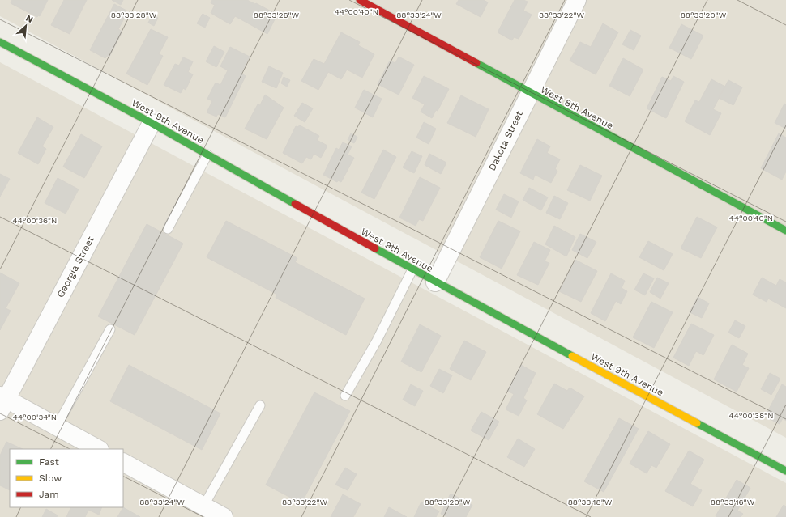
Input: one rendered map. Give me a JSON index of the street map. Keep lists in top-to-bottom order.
{
  "streets": {
    "main road": ["West 8th Avenue", "West 9th Avenue"],
    "street": ["Dakota Street", "Georgia Street"]
  },
  "crossings": [
    ["West 8th Avenue", "Dakota Street"],
    ["West 9th Avenue", "Dakota Street"],
    ["West 9th Avenue", "Georgia Street"]
  ],
  "legend": ["Fast", "Slow", "Jam"],
  "north": "top right",
  "coordinates": [
    "44°00'40\"N",
    "88°33'28\"W",
    "88°33'26\"W",
    "88°33'24\"W",
    "88°33'22\"W",
    "88°33'20\"W",
    "44°00'36\"N",
    "44°00'38\"N",
    "44°00'34\"N",
    "88°33'18\"W",
    "88°33'16\"W"
  ]
}
